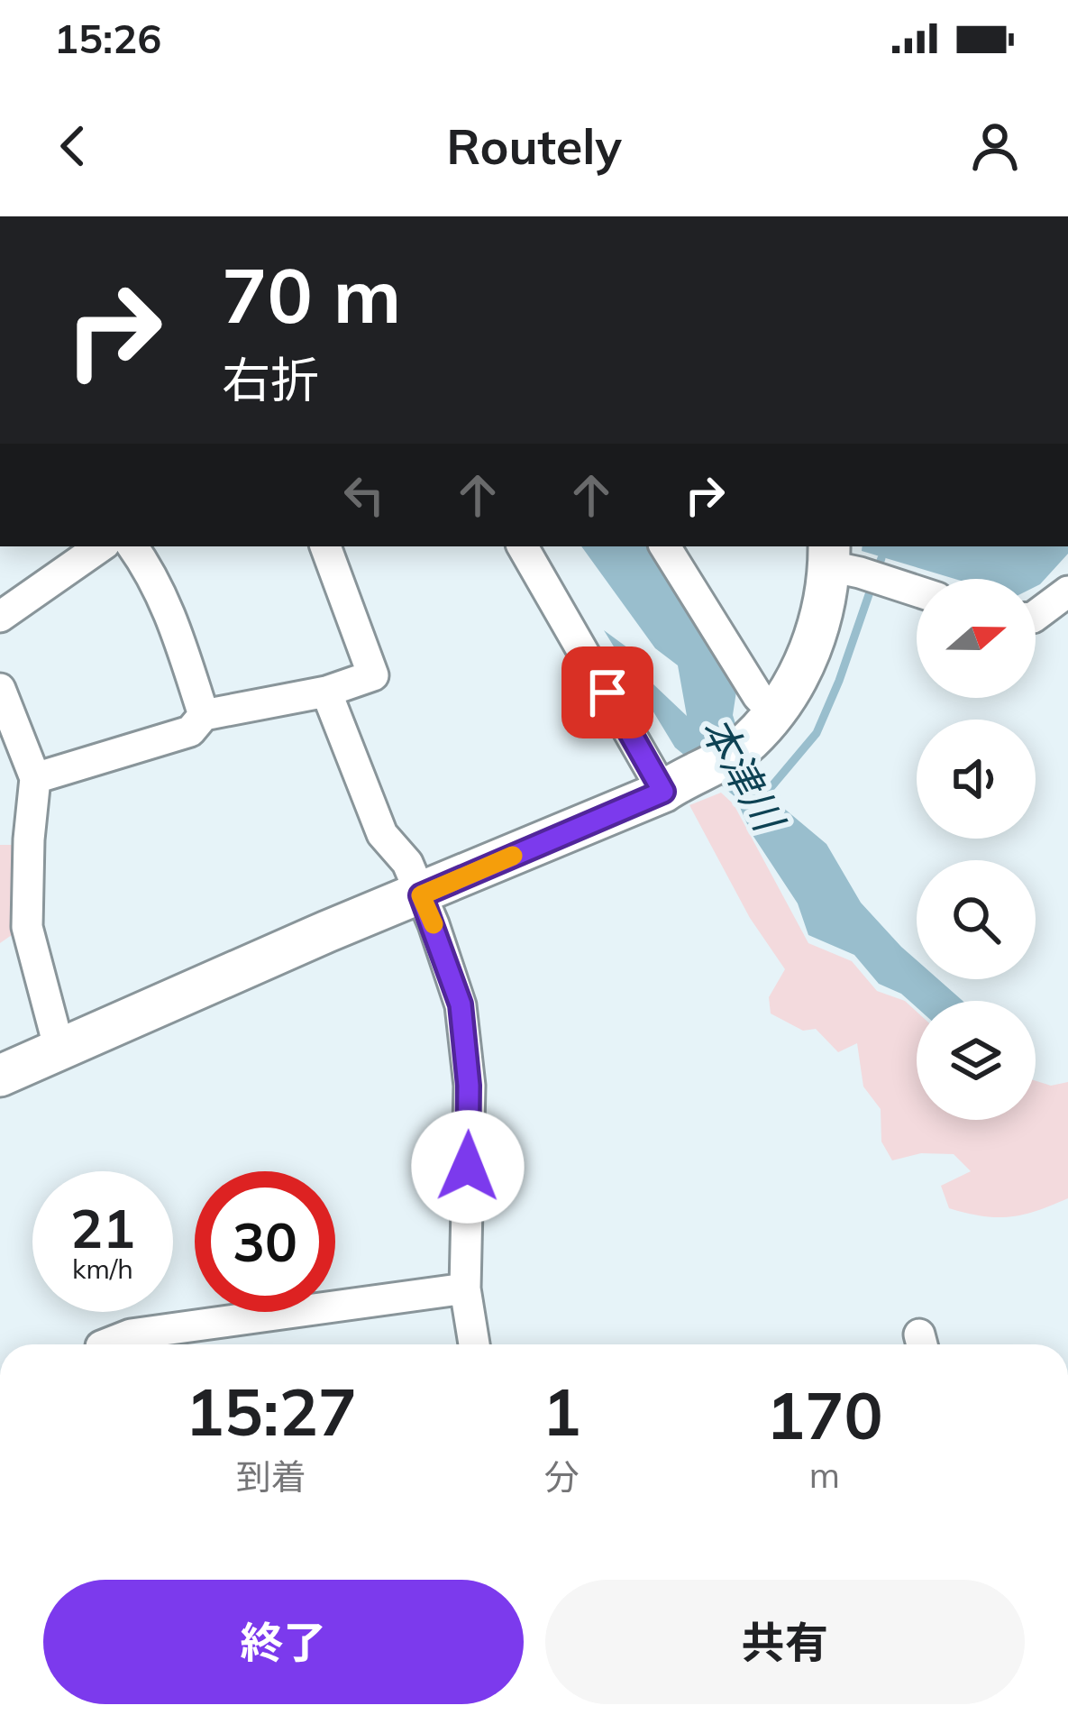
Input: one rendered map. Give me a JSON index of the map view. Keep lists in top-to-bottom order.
{
  "water": ["本津川"],
  "north": "right",
  "page": {
    "status": "15:26",
    "header": "Routely",
    "turn": ["70 m", "右折"],
    "speed": "21 km/h",
    "limit": "30",
    "eta": [
      "15:27",
      "到着",
      "1",
      "分",
      "170",
      "m"
    ],
    "buttons": ["終了", "共有"]
  }
}
